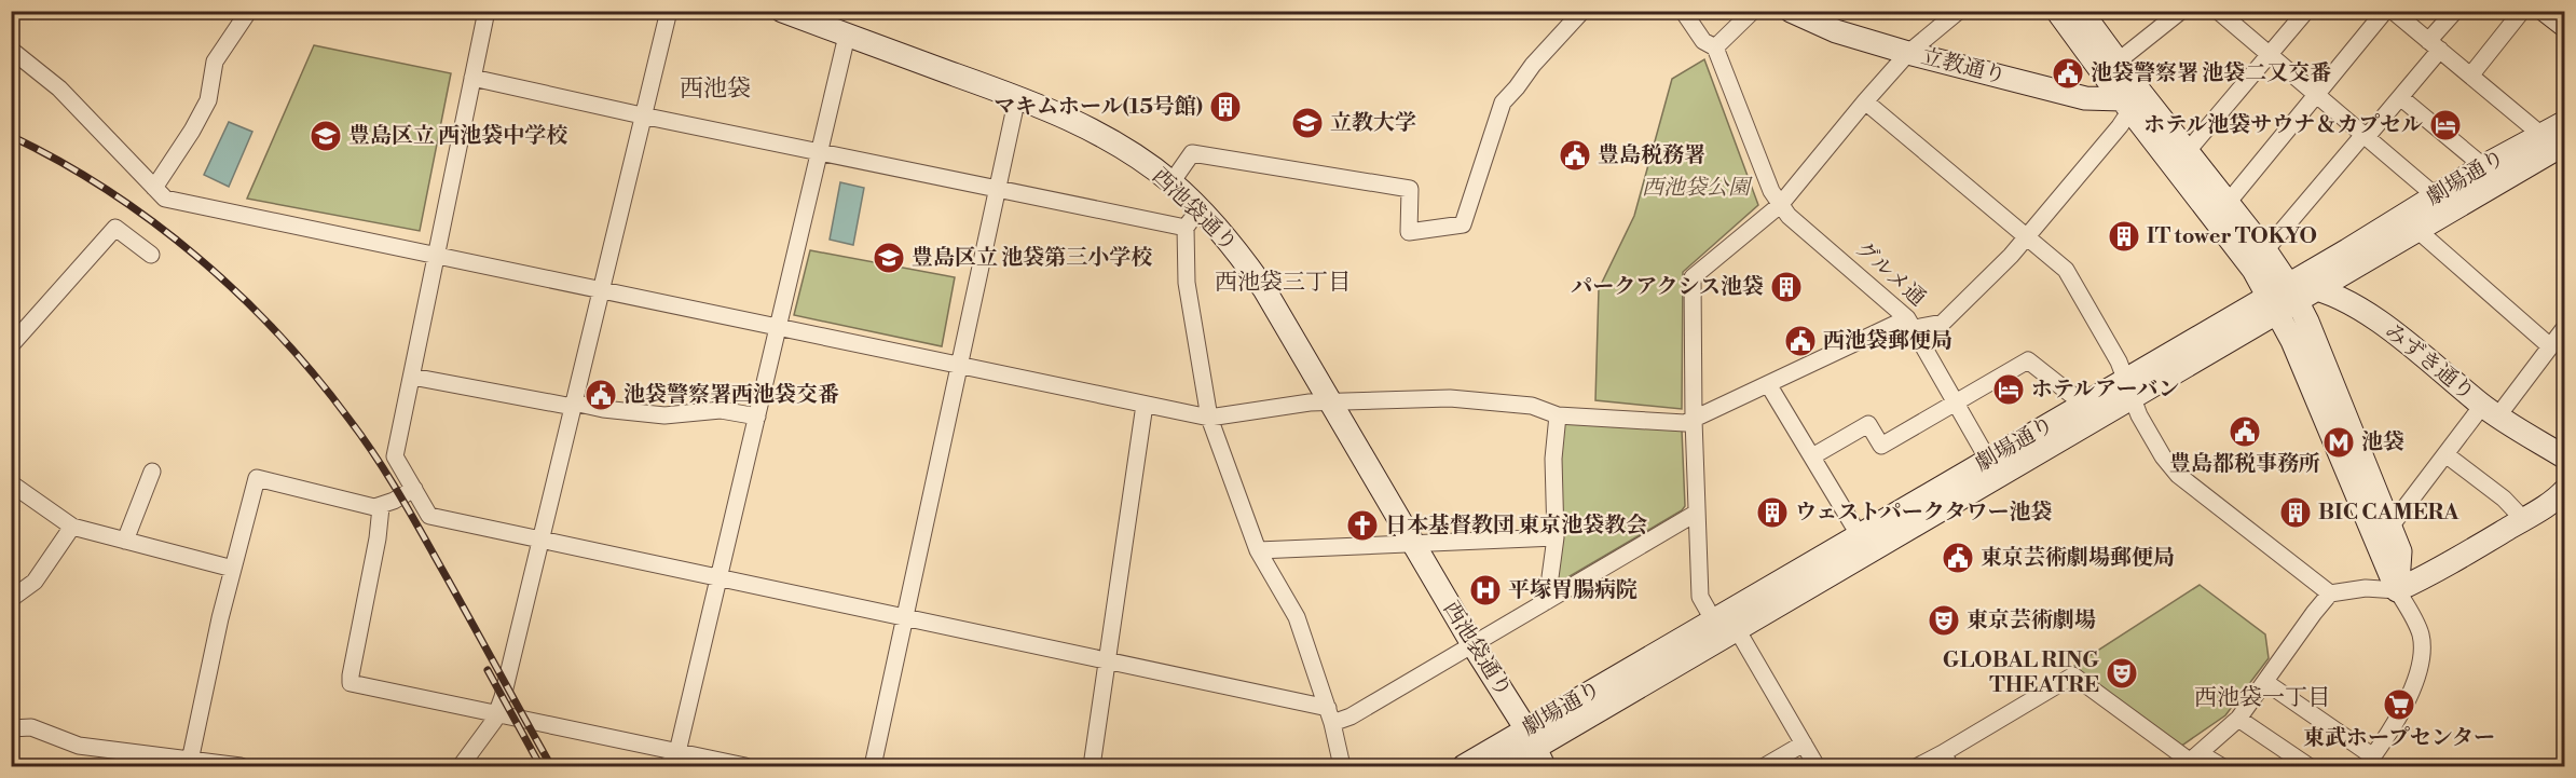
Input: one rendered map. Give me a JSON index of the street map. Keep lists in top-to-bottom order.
{
  "streets": {
    "street": [
      "立教通り",
      "劇場通り",
      "西池袋通り",
      "グルメ通",
      "みずき通り"
    ]
  },
  "crossings": [
    ["劇場通り", "西池袋通り"],
    ["劇場通り", "グルメ通"],
    ["劇場通り", "みずき通り"]
  ],
  "districts": ["西池袋", "西池袋三丁目", "西池袋一丁目"],
  "parks": ["西池袋公園"],
  "places": {
    "public building": [
      "池袋警察署 池袋二又交番",
      "豊島税務署",
      "西池袋郵便局",
      "池袋警察署西池袋交番",
      "豊島都税事務所",
      "東京芸術劇場郵便局"
    ],
    "building": [
      "マキムホール(15号館)",
      "IT tower TOKYO",
      "パークアクシス池袋",
      "ウェストパークタワー池袋",
      "BIC CAMERA"
    ],
    "school or university": ["立教大学", "豊島区立 西池袋中学校", "豊島区立 池袋第三小学校"],
    "hotel": ["ホテル池袋サウナ＆カプセル", "ホテルアーバン"],
    "metro station": ["池袋"],
    "church": ["日本基督教団 東京池袋教会"],
    "hospital": ["平塚胃腸病院"],
    "theatre": ["東京芸術劇場", "GLOBAL RING THEATRE"],
    "supermarket": ["東武ホープセンター"]
  }
}
